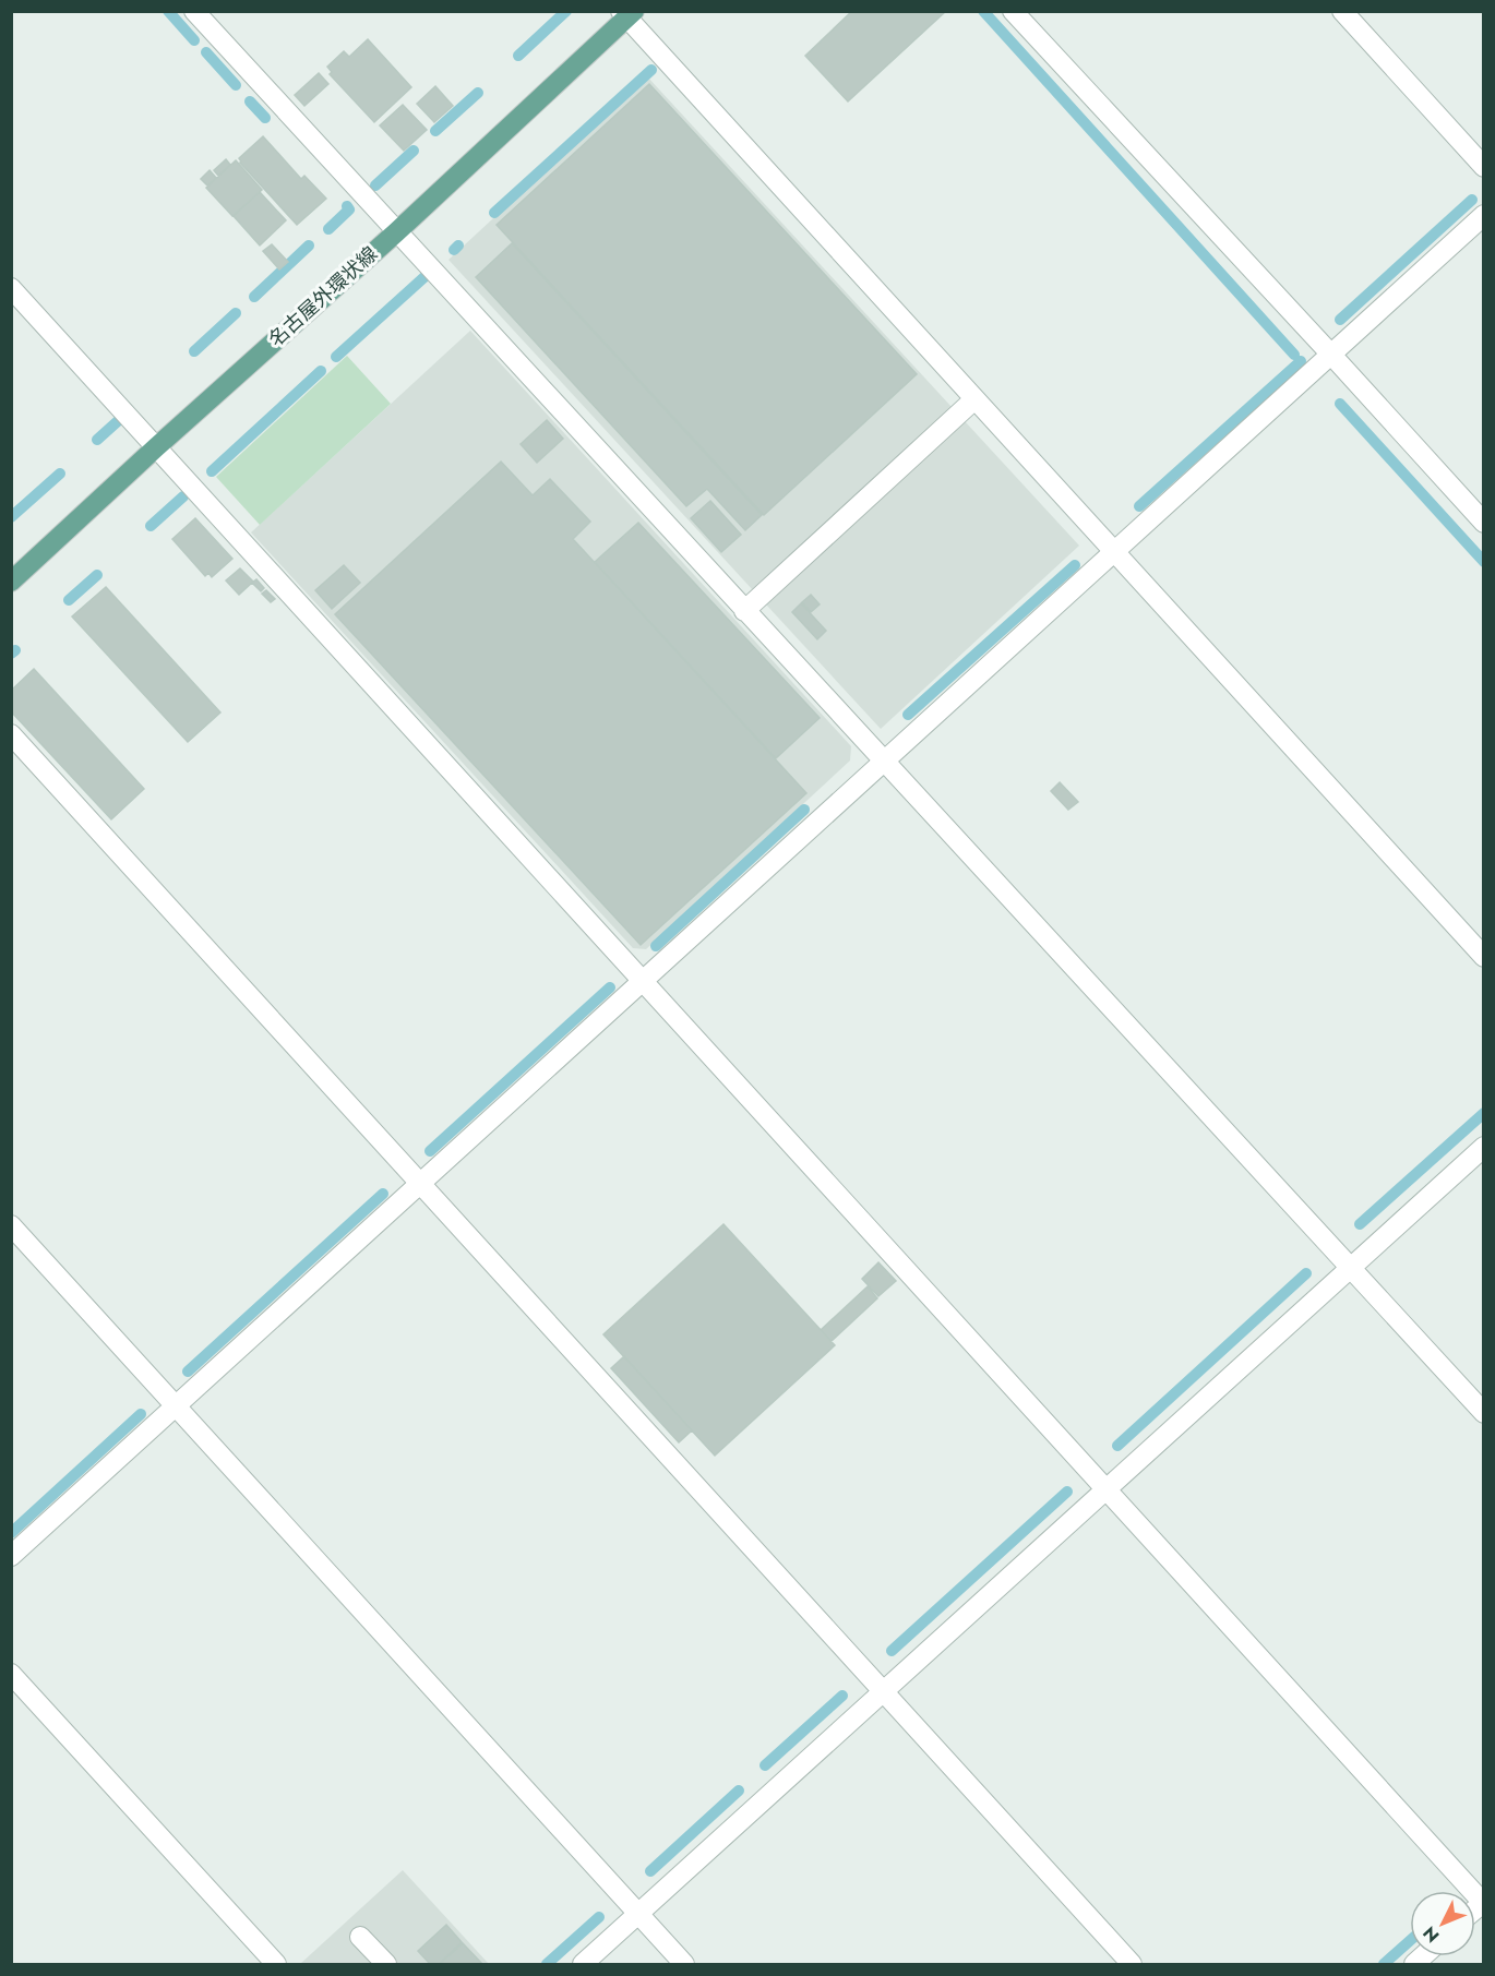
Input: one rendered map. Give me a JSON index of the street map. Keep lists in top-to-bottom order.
{
  "streets": {
    "main road": ["名古屋外環状線"]
  },
  "north": "bottom left"
}
